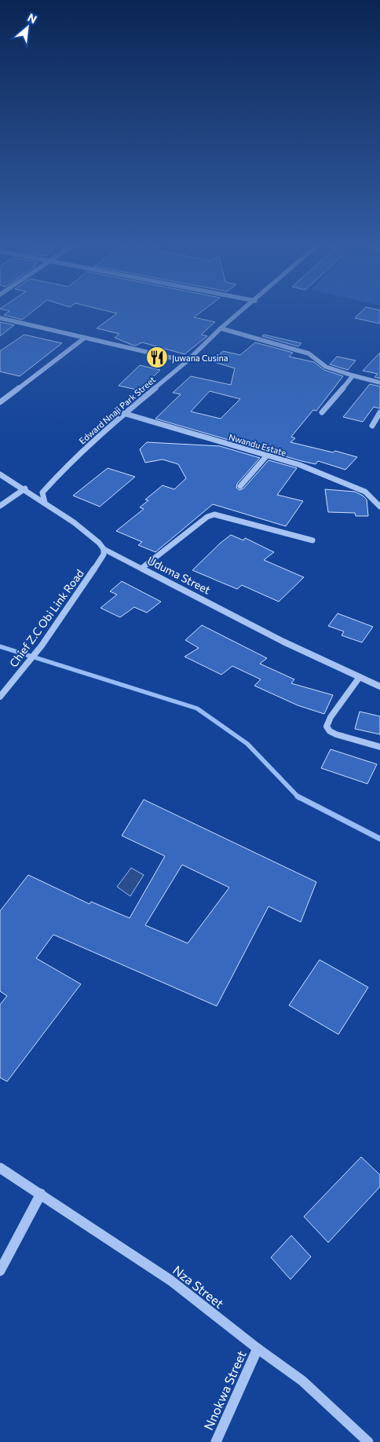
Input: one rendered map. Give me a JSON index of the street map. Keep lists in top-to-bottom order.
{
  "streets": {
    "street": [
      "Edward Nnaji Park Street",
      "Nwandu Estate",
      "Uduma Street",
      "Chief Z.C Obi Link Road",
      "Nza Street",
      "Nnokwa Street"
    ]
  },
  "crossings": [
    ["Edward Nnaji Park Street", "Nwandu Estate"],
    ["Edward Nnaji Park Street", "Uduma Street"],
    ["Uduma Street", "Chief Z.C Obi Link Road"],
    ["Nza Street", "Nnokwa Street"]
  ],
  "places": {
    "restaurant": ["Juwana Cusina"]
  },
  "north": "top right"
}
